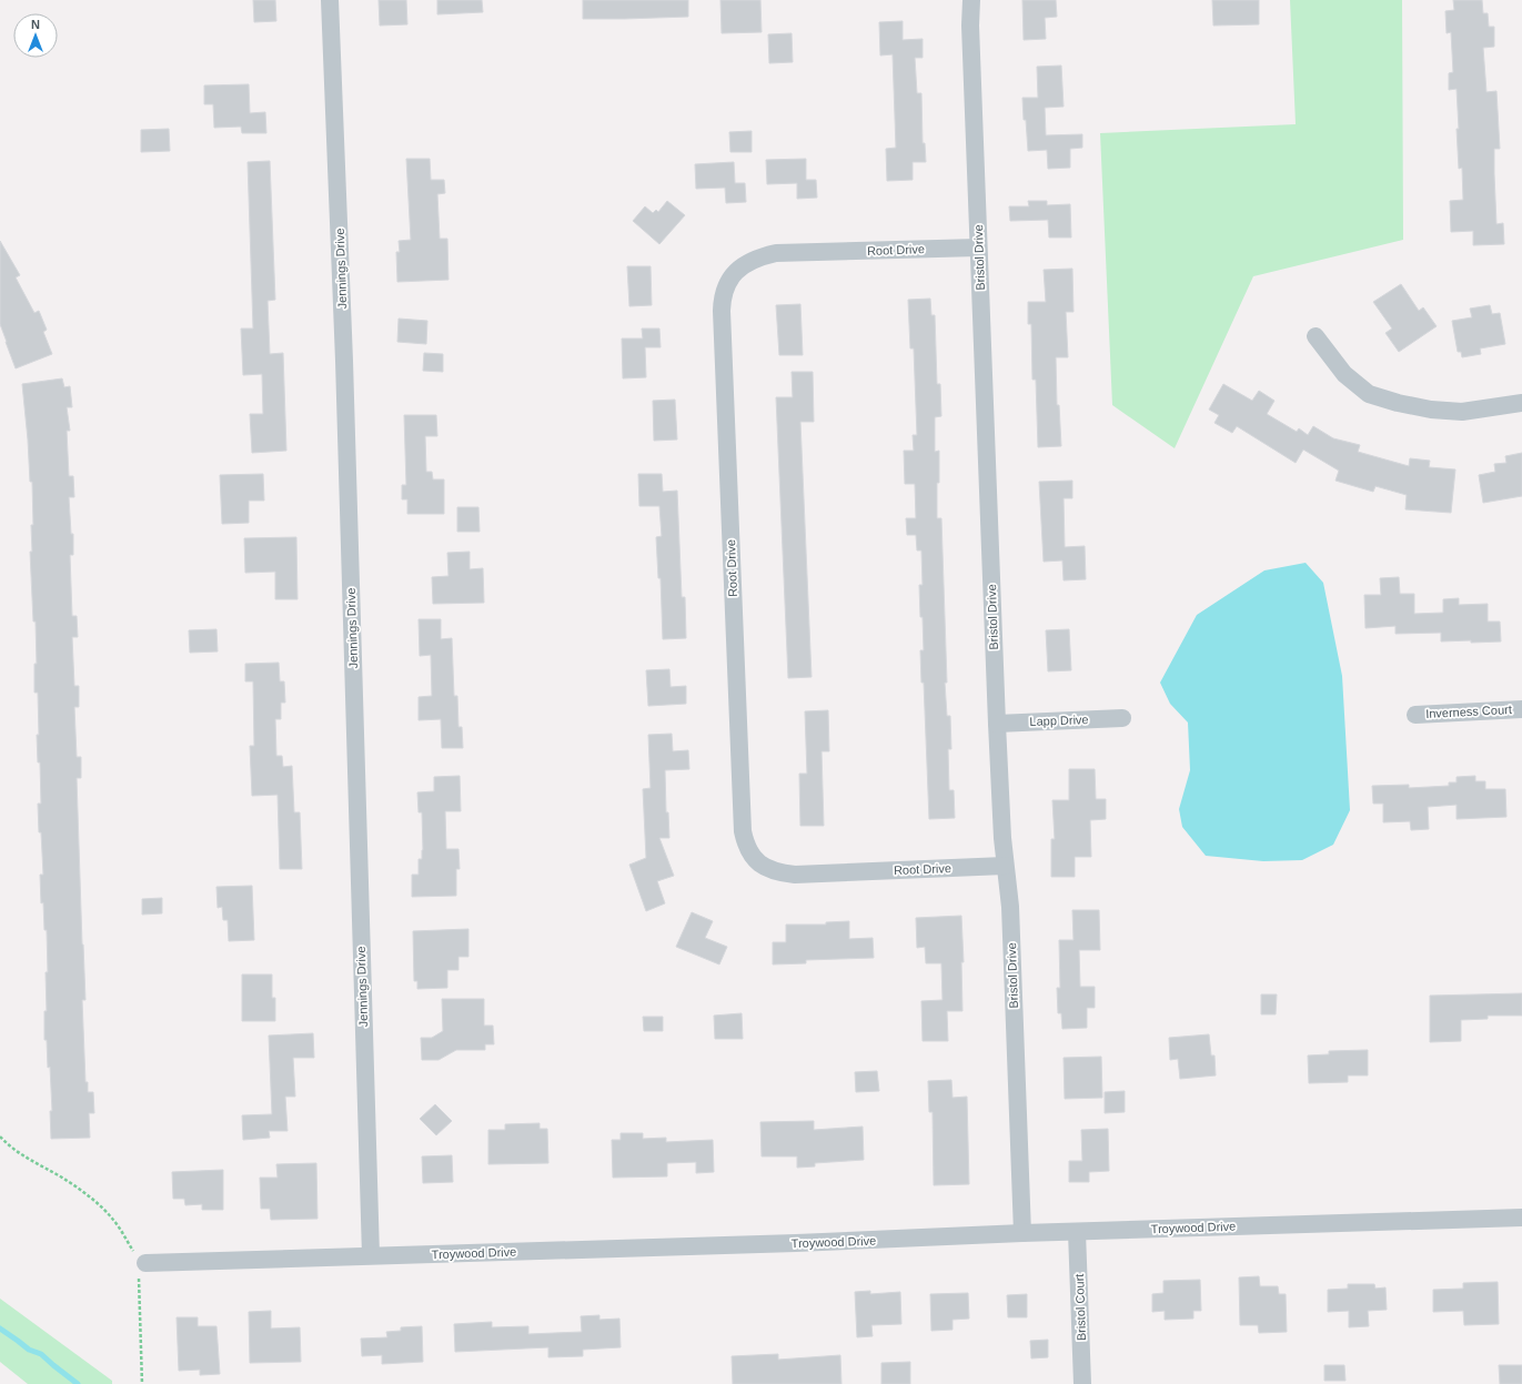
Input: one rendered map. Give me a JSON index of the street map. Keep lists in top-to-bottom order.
{
  "streets": {
    "street": [
      "Root Drive",
      "Bristol Drive",
      "Jennings Drive",
      "Inverness Court",
      "Lapp Drive",
      "Troywood Drive",
      "Bristol Court"
    ]
  },
  "crossings": [
    ["Root Drive", "Bristol Drive"],
    ["Bristol Drive", "Lapp Drive"],
    ["Bristol Drive", "Troywood Drive"],
    ["Jennings Drive", "Troywood Drive"],
    ["Troywood Drive", "Bristol Court"]
  ],
  "north": "top"
}
